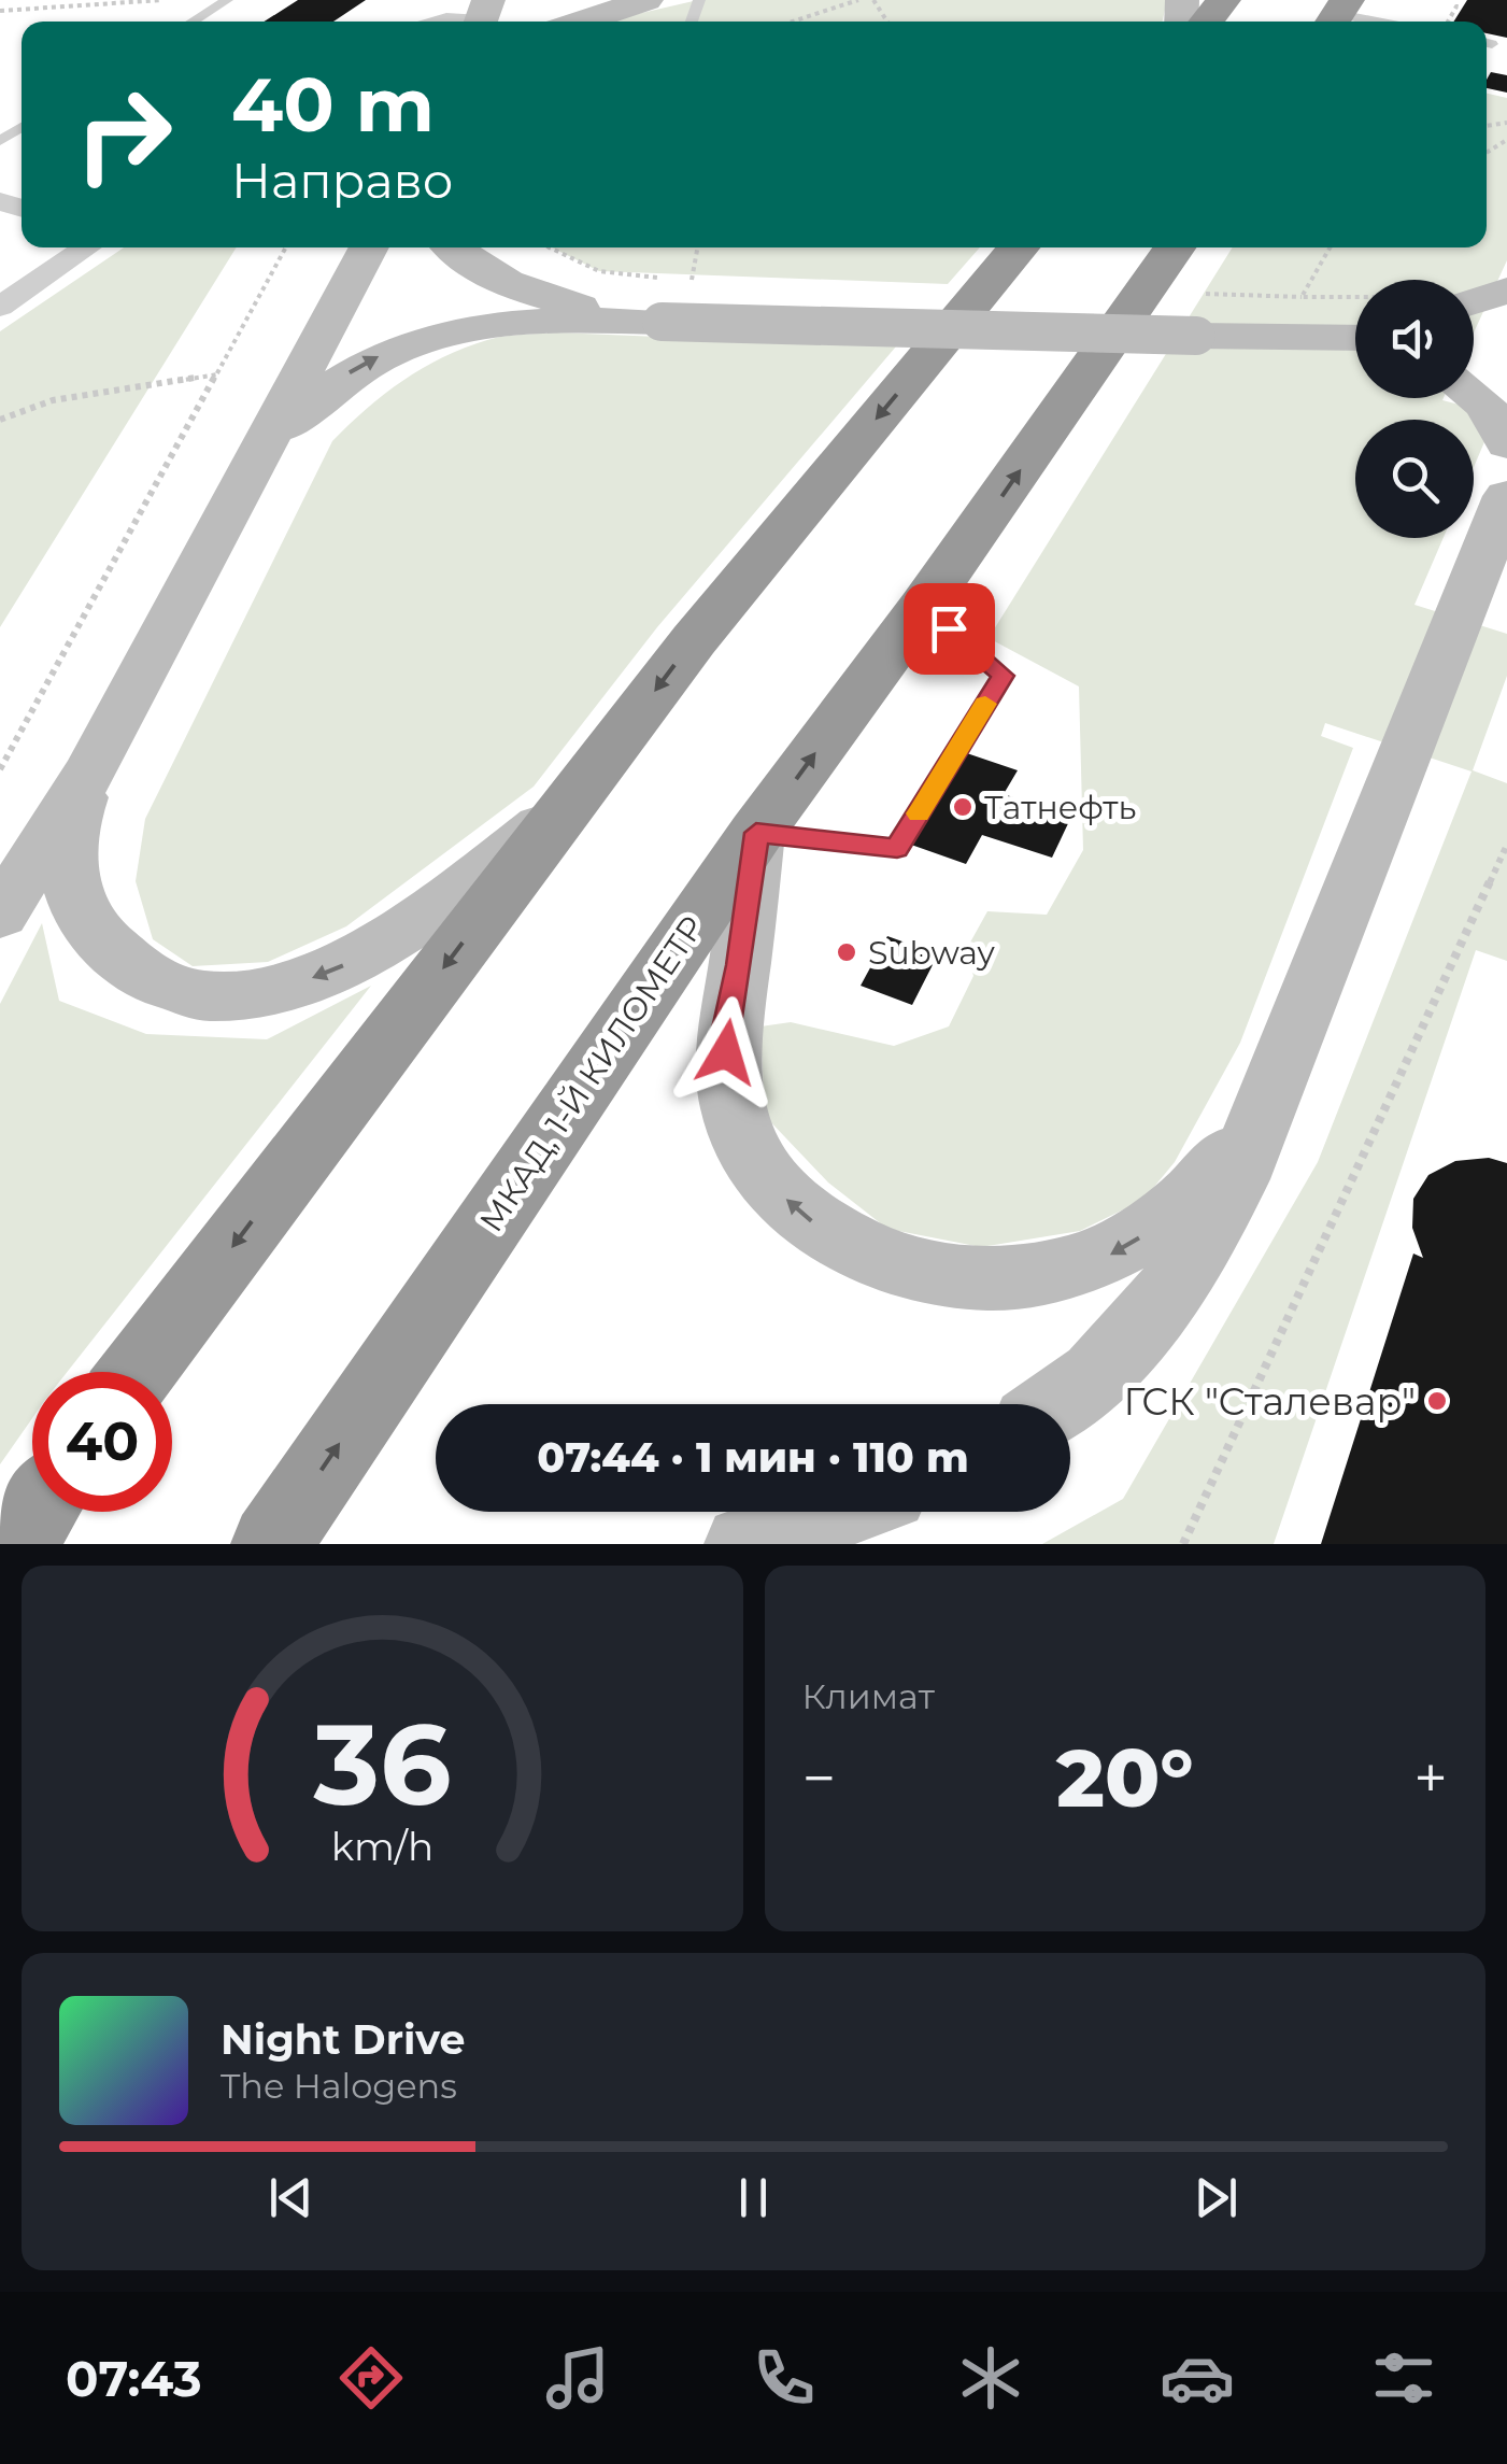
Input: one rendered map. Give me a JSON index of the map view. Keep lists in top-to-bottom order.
{
  "streets": {
    "highway": ["МКАД, 1-Й КИЛОМЕТР"]
  },
  "places": ["Татнефть", "Subway", "ГСК \"Сталевар\""],
  "page": {
    "turn": ["40 m", "Направо"],
    "limit": "40",
    "trip": "07:44 · 1 мин · 110 m",
    "tile": "Климат",
    "heat": ["−", "20°", "+"],
    "song": ["Night Drive", "The Halogens"],
    "tabs": "07:43",
    "gauge": ["36", "km/h"]
  }
}
